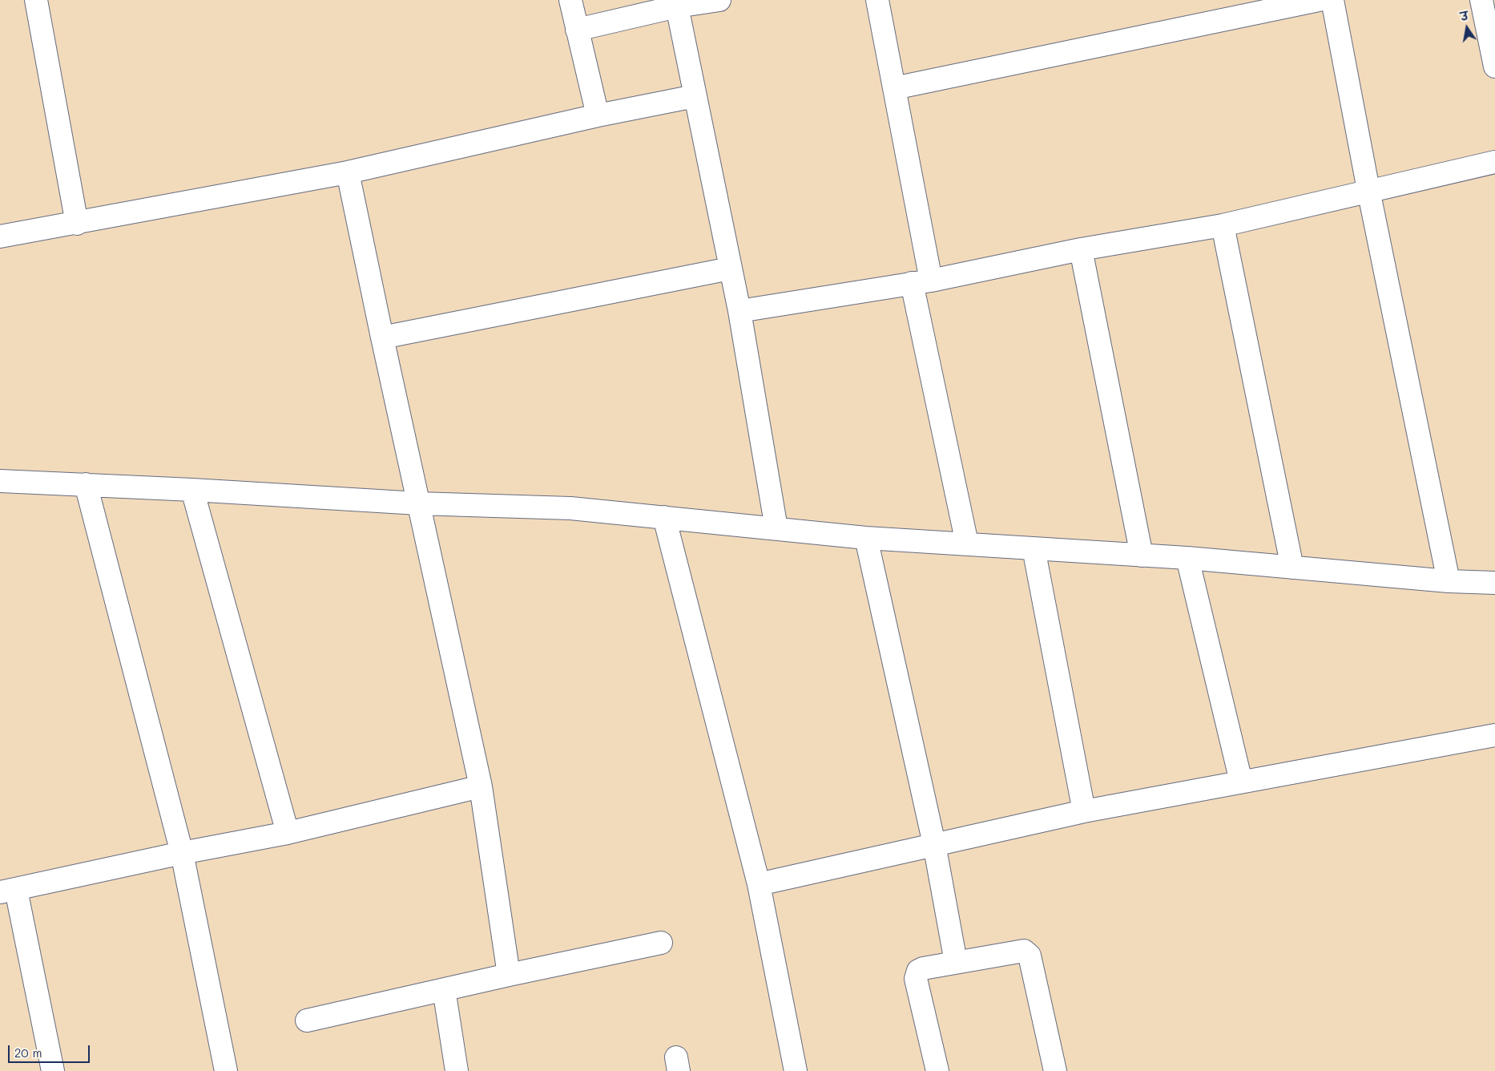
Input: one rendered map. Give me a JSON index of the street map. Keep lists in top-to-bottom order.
{
  "scale_bar": "20 m",
  "north": "top"
}
